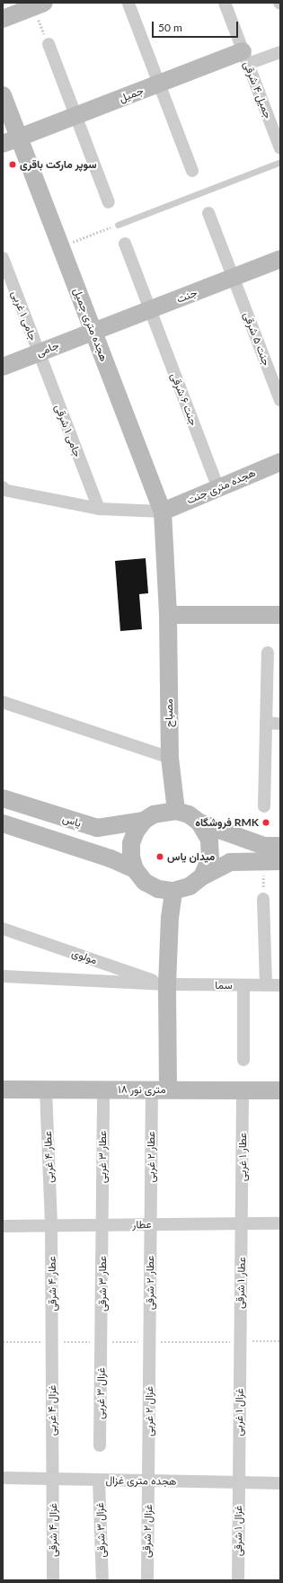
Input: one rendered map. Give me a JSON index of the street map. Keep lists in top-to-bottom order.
{
  "streets": {
    "street": [
      "جمیل ۴ شرقی",
      "جمیل",
      "جنت",
      "جامی ۱ غربی",
      "هجده متری جمیل",
      "جنت ۵ شرقی",
      "جامی",
      "جنت ۶ شرقی",
      "جامی ۱ شرقی",
      "هجده متری جنت",
      "مصباح",
      "یاس",
      "مولوی",
      "سما",
      "۱۸ متری نور",
      "عطار ۴ غربی",
      "عطار ۳ غربی",
      "عطار ۲ غربی",
      "عطار ۱ غربی",
      "عطار",
      "عطار ۲ شرقی",
      "عطار ۱ شرقی",
      "عطار ۴ شرقی",
      "عطار ۳ شرقی",
      "غزال ۳ غربی",
      "غزال ۴ غربی",
      "غزال ۲ غربی",
      "غزال ۱ غربی",
      "هجده متری غزال",
      "غزال ۴ شرقی",
      "غزال ۳ شرقی",
      "غزال ۲ شرقی",
      "غزال ۱ شرقی"
    ]
  },
  "crossings": [
    ["جمیل ۴ شرقی", "جمیل"],
    ["جمیل", "هجده متری جمیل"],
    ["جنت", "هجده متری جمیل"],
    ["جنت", "جنت ۵ شرقی"],
    ["جنت", "جامی"],
    ["جنت", "جنت ۶ شرقی"],
    ["جامی ۱ غربی", "جامی"],
    ["جامی ۱ غربی", "جامی ۱ شرقی"],
    ["هجده متری جمیل", "جامی"],
    ["هجده متری جمیل", "هجده متری جنت"],
    ["هجده متری جمیل", "مصباح"],
    ["جامی", "جامی ۱ شرقی"],
    ["جنت ۶ شرقی", "هجده متری جنت"],
    ["هجده متری جنت", "مصباح"],
    ["مصباح", "یاس"],
    ["مولوی", "سما"],
    ["۱۸ متری نور", "عطار ۴ غربی"],
    ["۱۸ متری نور", "عطار ۳ غربی"],
    ["۱۸ متری نور", "عطار ۲ غربی"],
    ["۱۸ متری نور", "عطار ۱ غربی"],
    ["عطار ۴ غربی", "عطار"],
    ["عطار ۴ غربی", "عطار ۴ شرقی"],
    ["عطار ۳ غربی", "عطار"],
    ["عطار ۳ غربی", "عطار ۳ شرقی"],
    ["عطار ۲ غربی", "عطار"],
    ["عطار ۲ غربی", "عطار ۲ شرقی"],
    ["عطار ۱ غربی", "عطار"],
    ["عطار ۱ غربی", "عطار ۱ شرقی"],
    ["عطار", "عطار ۲ شرقی"],
    ["عطار", "عطار ۱ شرقی"],
    ["عطار", "عطار ۴ شرقی"],
    ["عطار", "عطار ۳ شرقی"],
    ["عطار ۲ شرقی", "غزال ۲ غربی"],
    ["عطار ۱ شرقی", "غزال ۱ غربی"],
    ["عطار ۴ شرقی", "غزال ۴ غربی"],
    ["عطار ۳ شرقی", "غزال ۳ غربی"],
    ["غزال ۴ غربی", "هجده متری غزال"],
    ["غزال ۴ غربی", "غزال ۴ شرقی"],
    ["غزال ۲ غربی", "هجده متری غزال"],
    ["غزال ۲ غربی", "غزال ۲ شرقی"],
    ["غزال ۱ غربی", "هجده متری غزال"],
    ["غزال ۱ غربی", "غزال ۱ شرقی"],
    ["هجده متری غزال", "غزال ۴ شرقی"],
    ["هجده متری غزال", "غزال ۳ شرقی"],
    ["هجده متری غزال", "غزال ۲ شرقی"],
    ["هجده متری غزال", "غزال ۱ شرقی"]
  ],
  "places": ["سوپر مارکت باقری", "فروشگاه RMK", "میدان یاس"],
  "scale_bar": "50 m"
}
